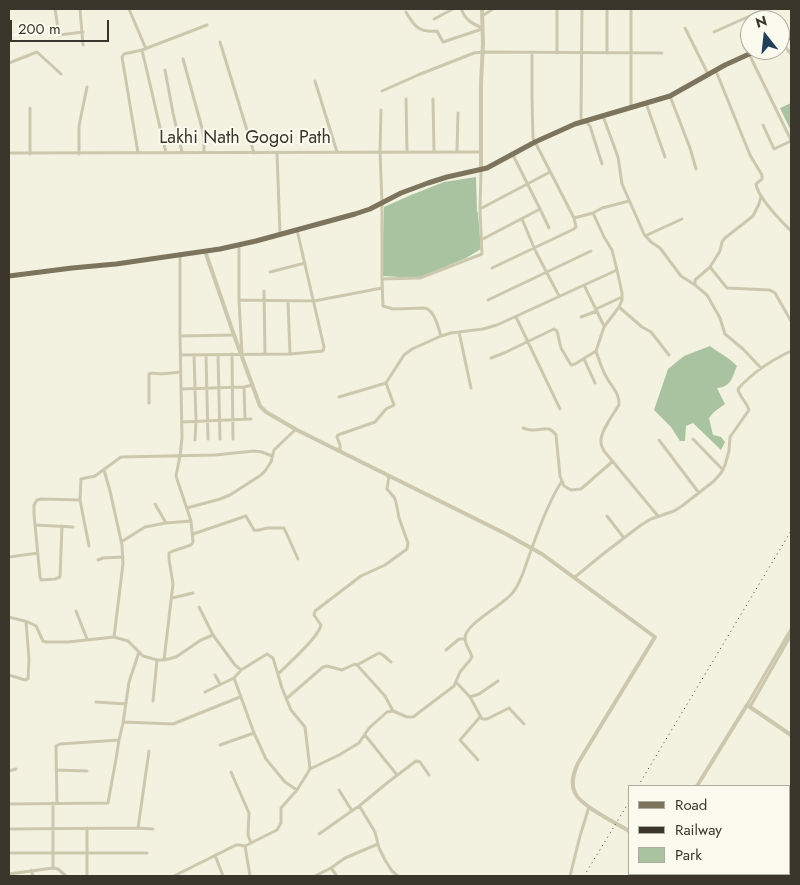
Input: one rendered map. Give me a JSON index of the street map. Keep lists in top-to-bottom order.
{
  "streets": {
    "street": ["Lakhi Nath Gogoi Path"]
  },
  "legend": ["Road", "Railway", "Park"],
  "scale_bar": "200 m",
  "north": "top"
}
